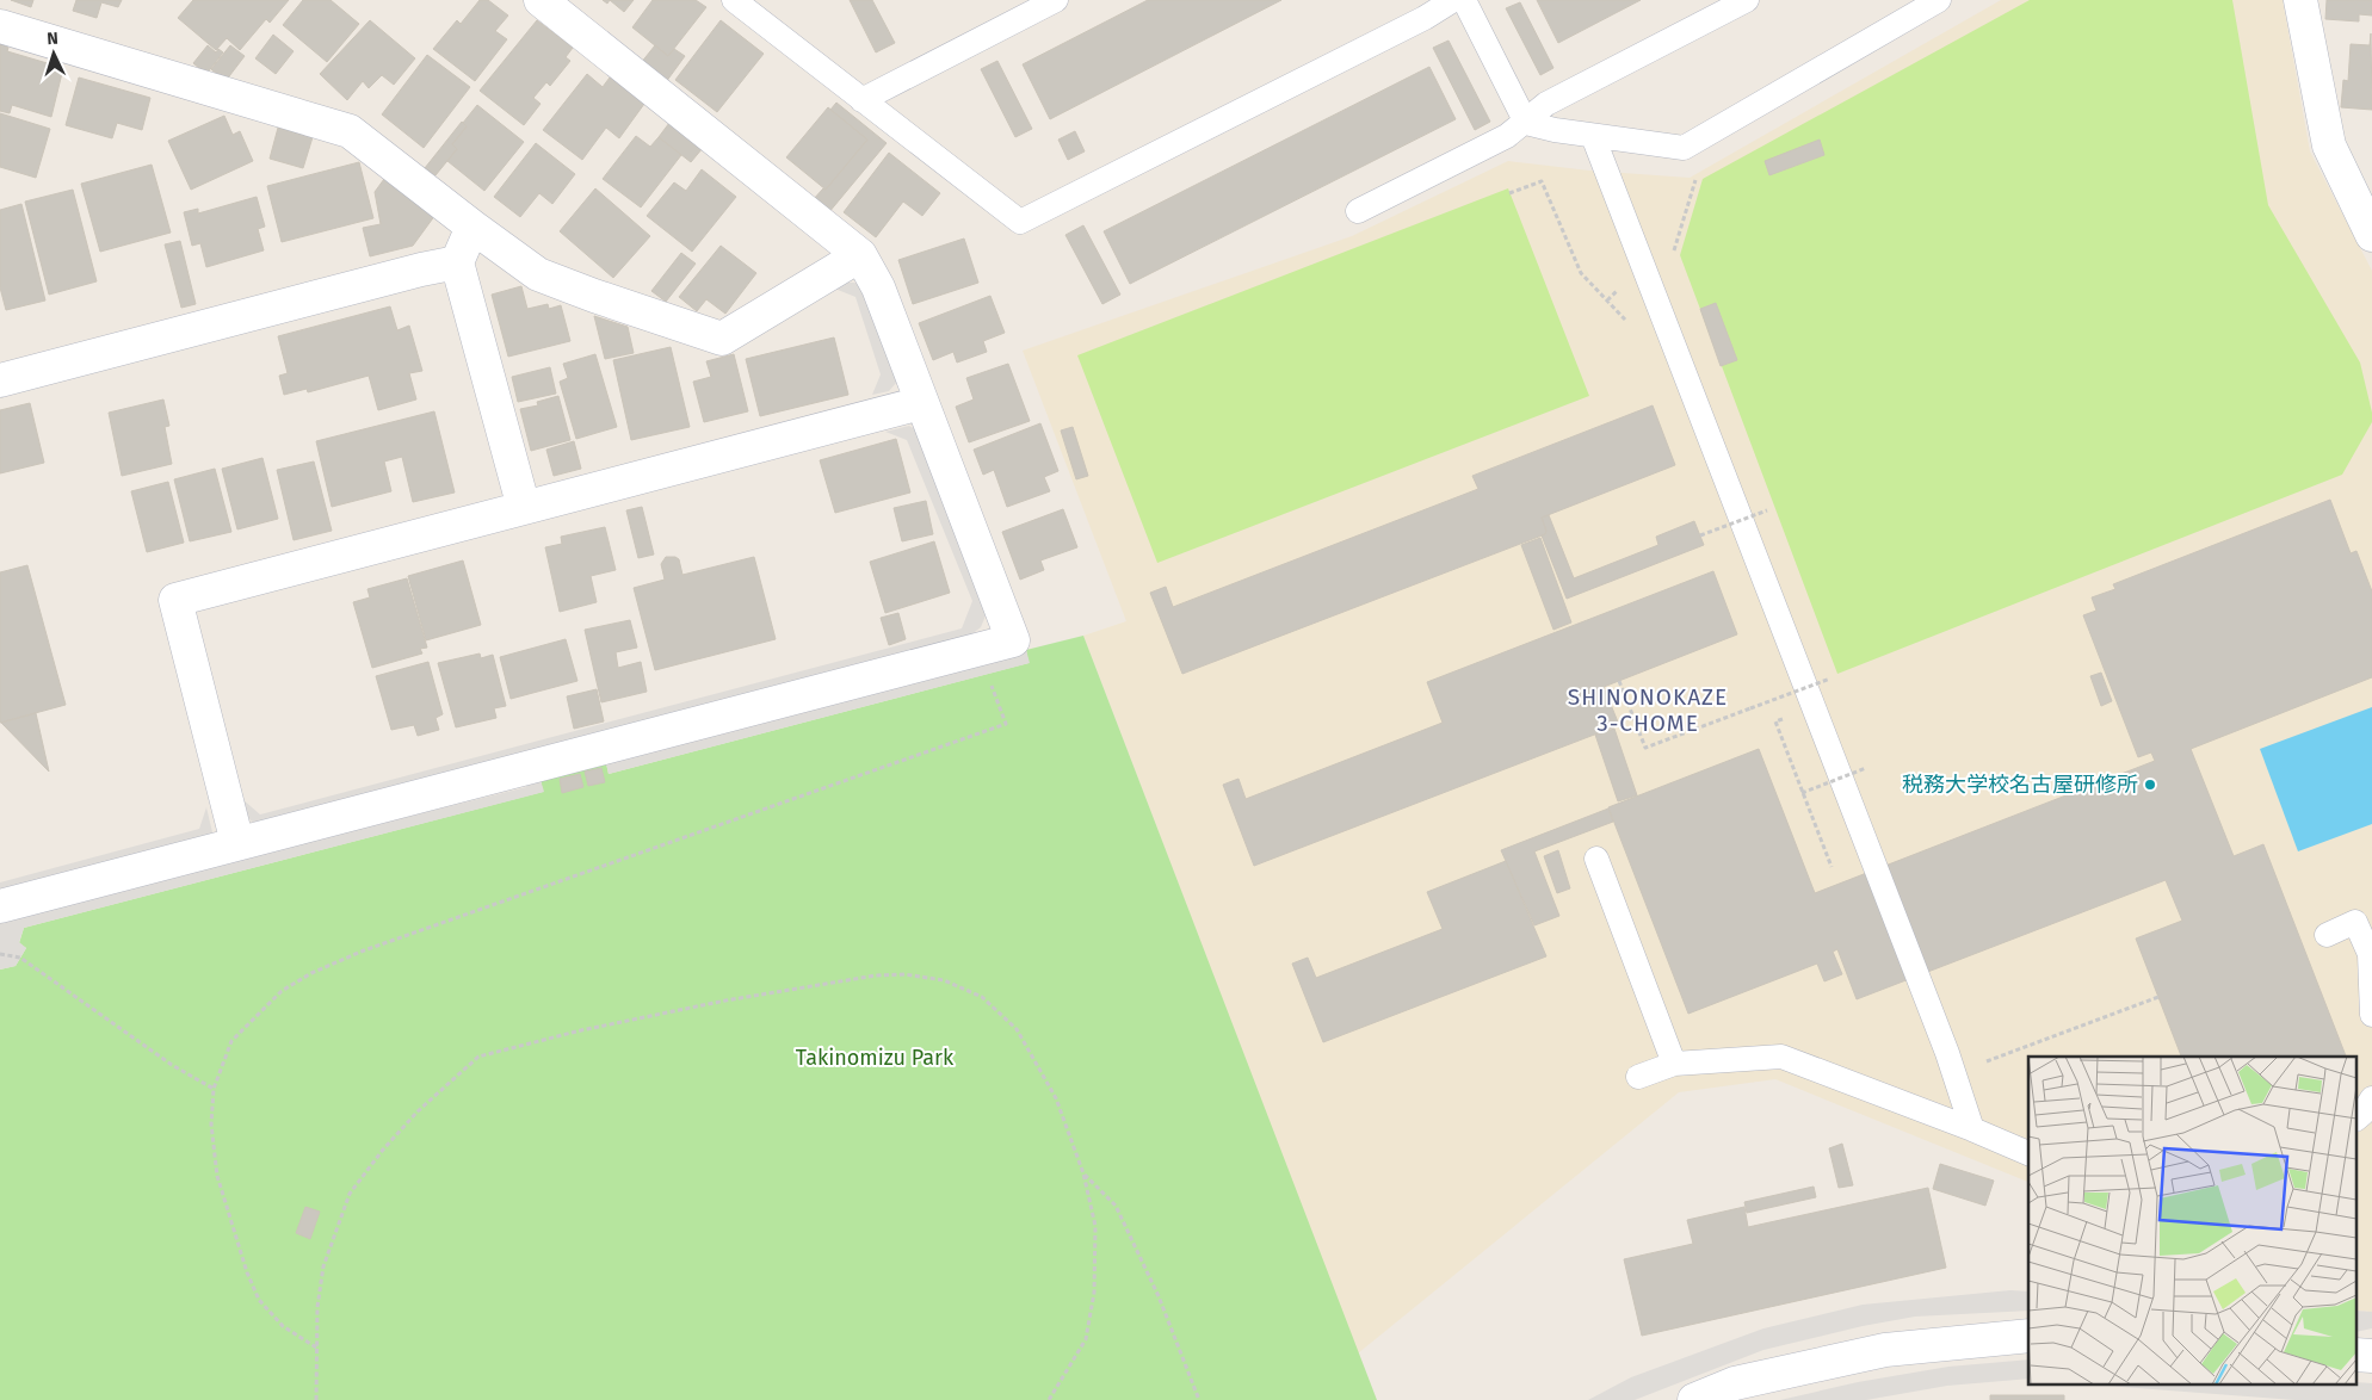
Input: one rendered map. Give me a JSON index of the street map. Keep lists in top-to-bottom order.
{
  "districts": ["SHINONOKAZE 3-CHOME"],
  "parks": ["Takinomizu Park"],
  "places": ["税務大学校名古屋研修所"],
  "north": "top"
}
